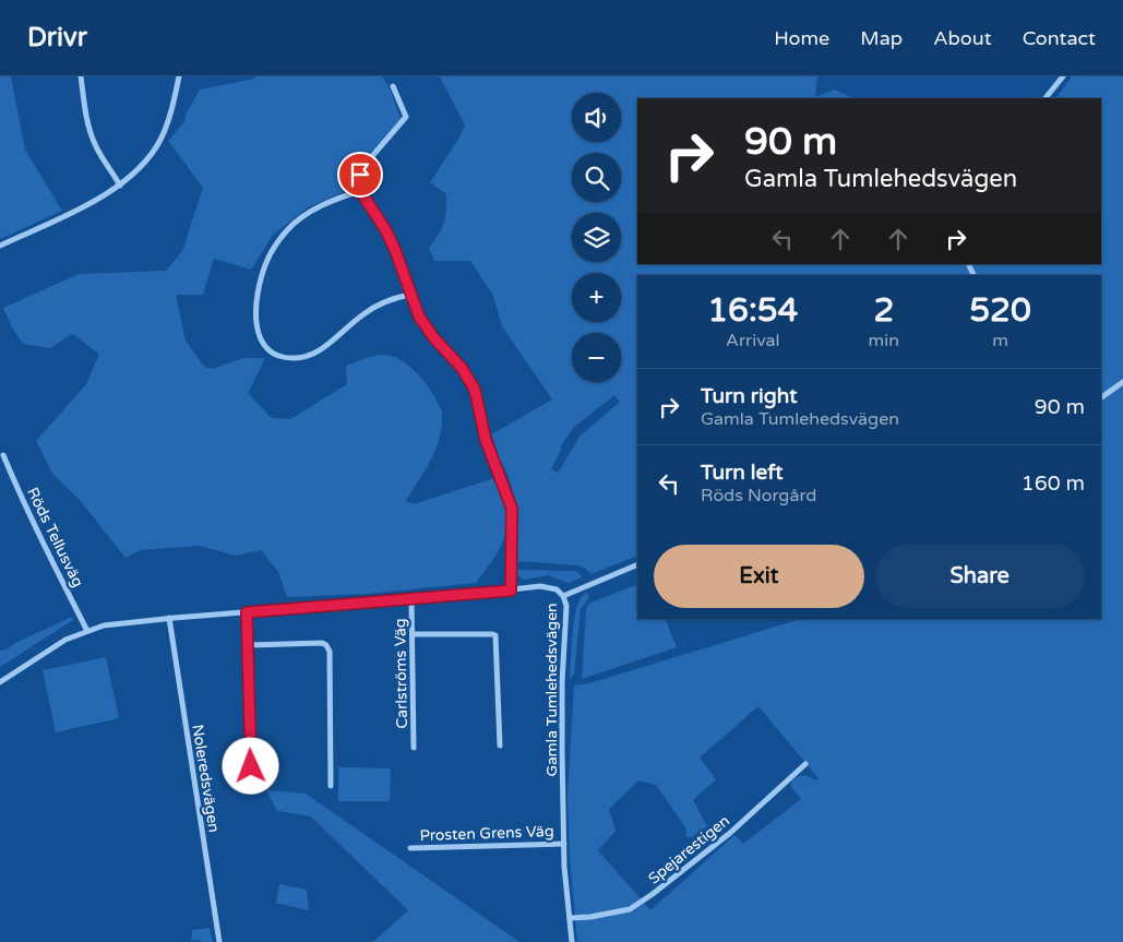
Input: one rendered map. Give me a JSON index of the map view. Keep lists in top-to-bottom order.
{
  "streets": {
    "street": [
      "Röds Tellusväg",
      "Carlströms Väg",
      "Gamla Tumlehedsvägen",
      "Noleredsvägen",
      "Prosten Grens Väg",
      "Spejarestigen"
    ]
  },
  "crossings": [
    ["Röds Tellusväg", "Gamla Tumlehedsvägen"],
    ["Carlströms Väg", "Gamla Tumlehedsvägen"],
    ["Gamla Tumlehedsvägen", "Noleredsvägen"],
    ["Gamla Tumlehedsvägen", "Prosten Grens Väg"],
    ["Gamla Tumlehedsvägen", "Spejarestigen"]
  ],
  "page": {
    "header": "Drivr",
    "nav": [
      "Home",
      "Map",
      "About",
      "Contact"
    ],
    "map_buttons": ["+", "−"],
    "turn": ["90 m", "Gamla Tumlehedsvägen"],
    "eta": [
      "16:54",
      "Arrival",
      "2",
      "min",
      "520",
      "m"
    ],
    "list": [
      {
        "name": "Turn right",
        "note": "Gamla Tumlehedsvägen",
        "value": "90 m"
      },
      {
        "name": "Turn left",
        "note": "Röds Norgård",
        "value": "160 m"
      }
    ],
    "buttons": ["Exit", "Share"]
  }
}
